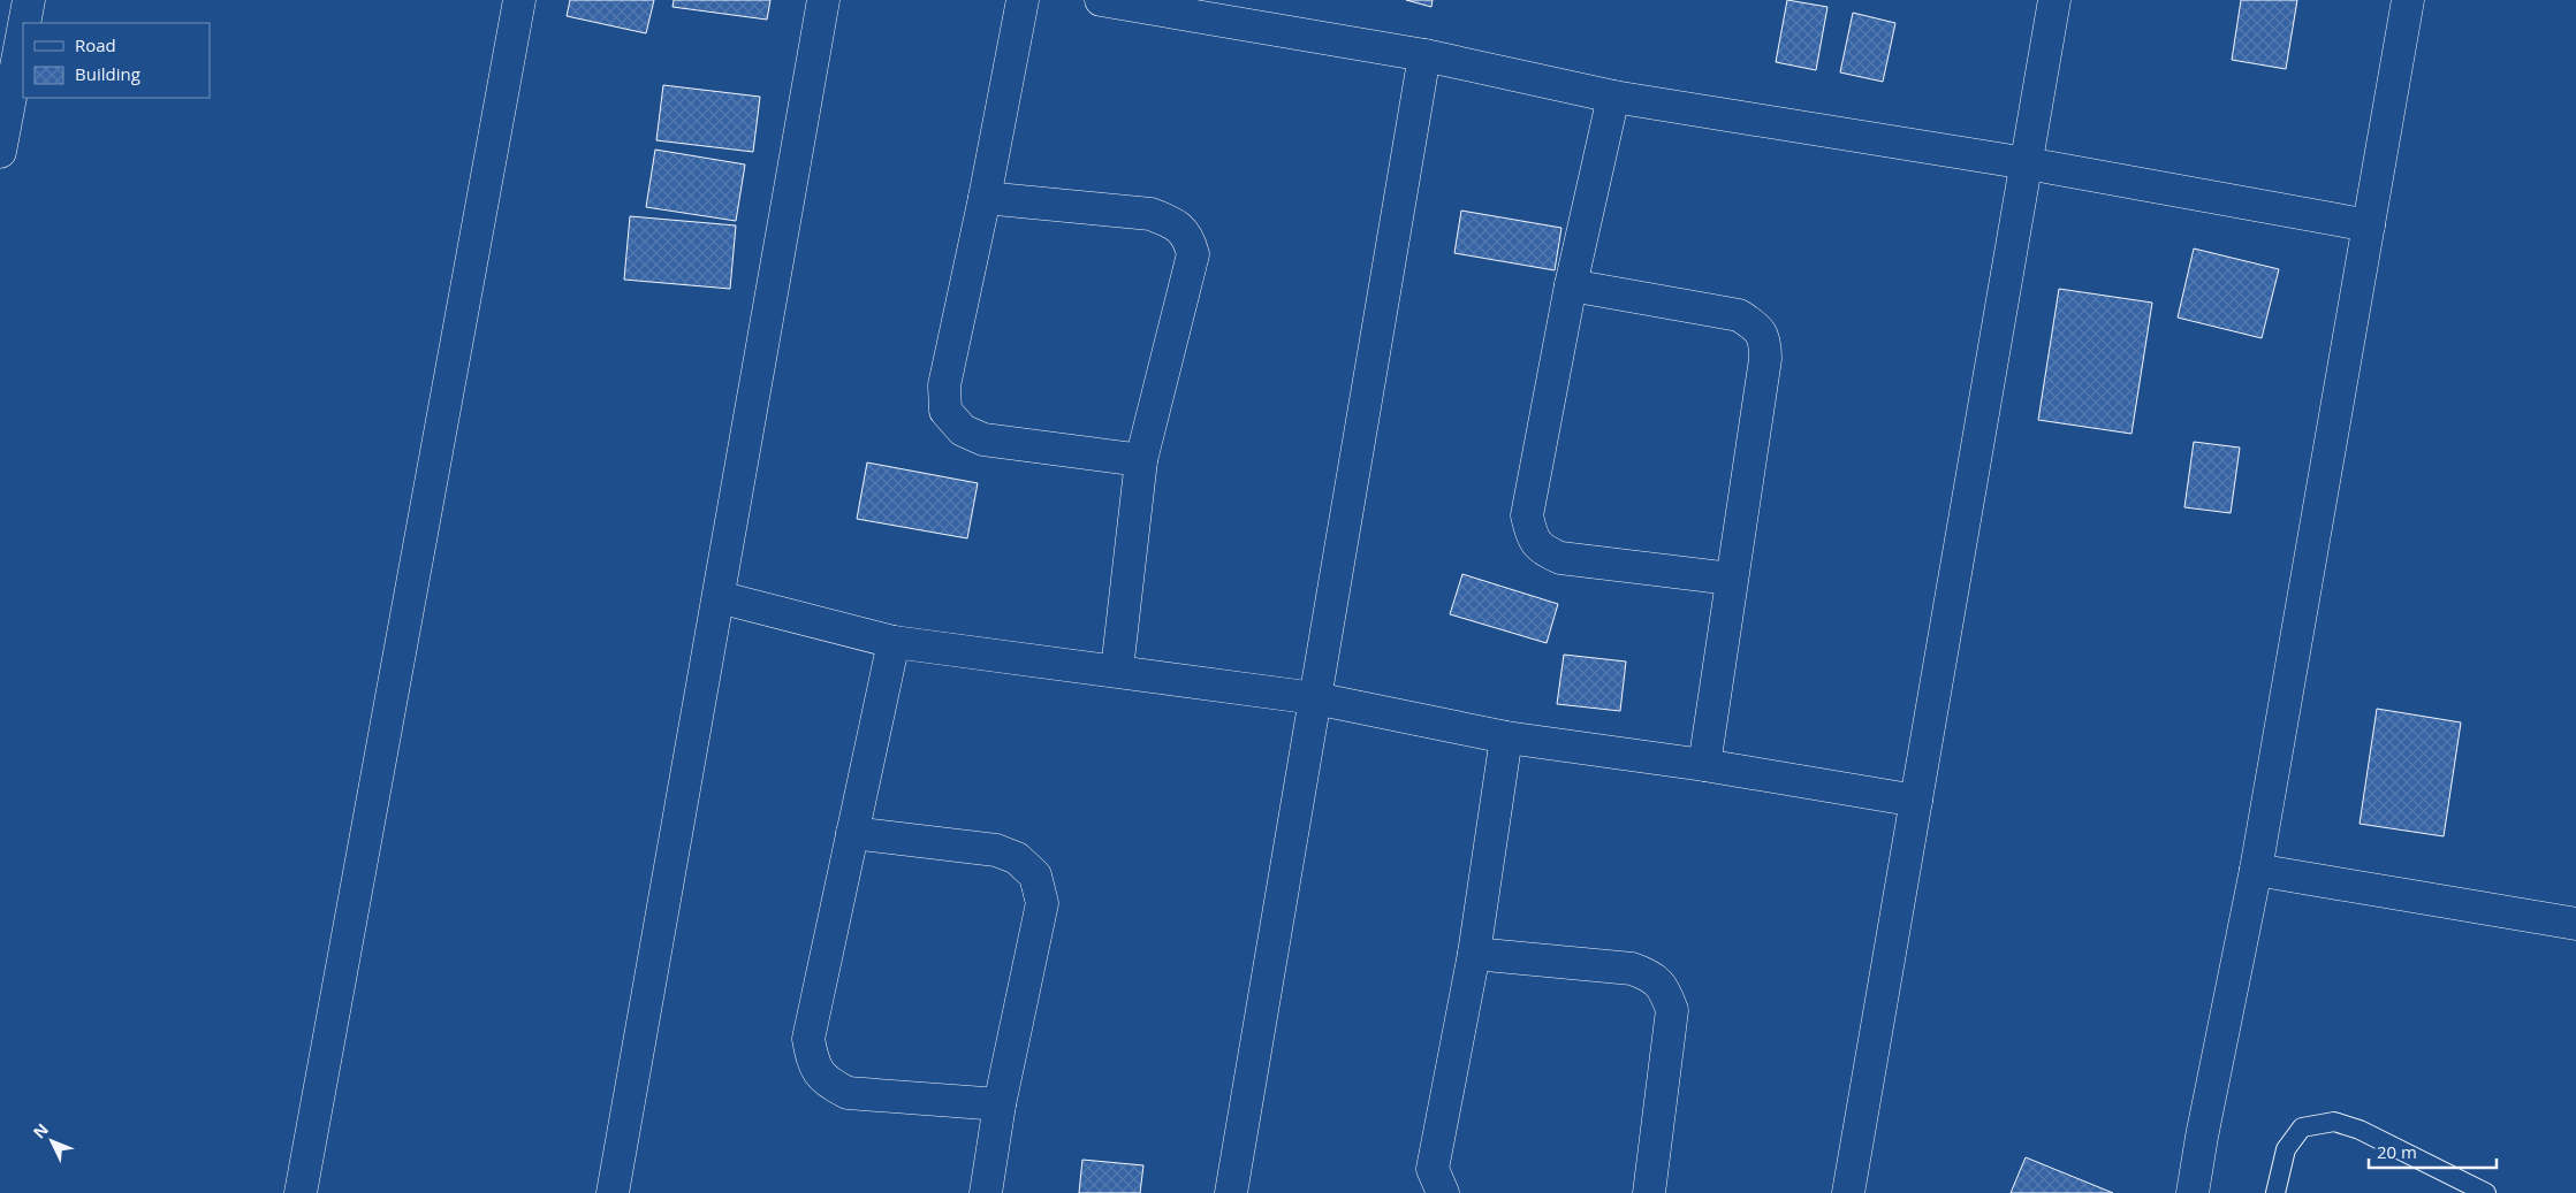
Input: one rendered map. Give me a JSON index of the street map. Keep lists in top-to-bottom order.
{
  "legend": ["Road", "Building"],
  "scale_bar": "20 m",
  "north": "top left"
}
